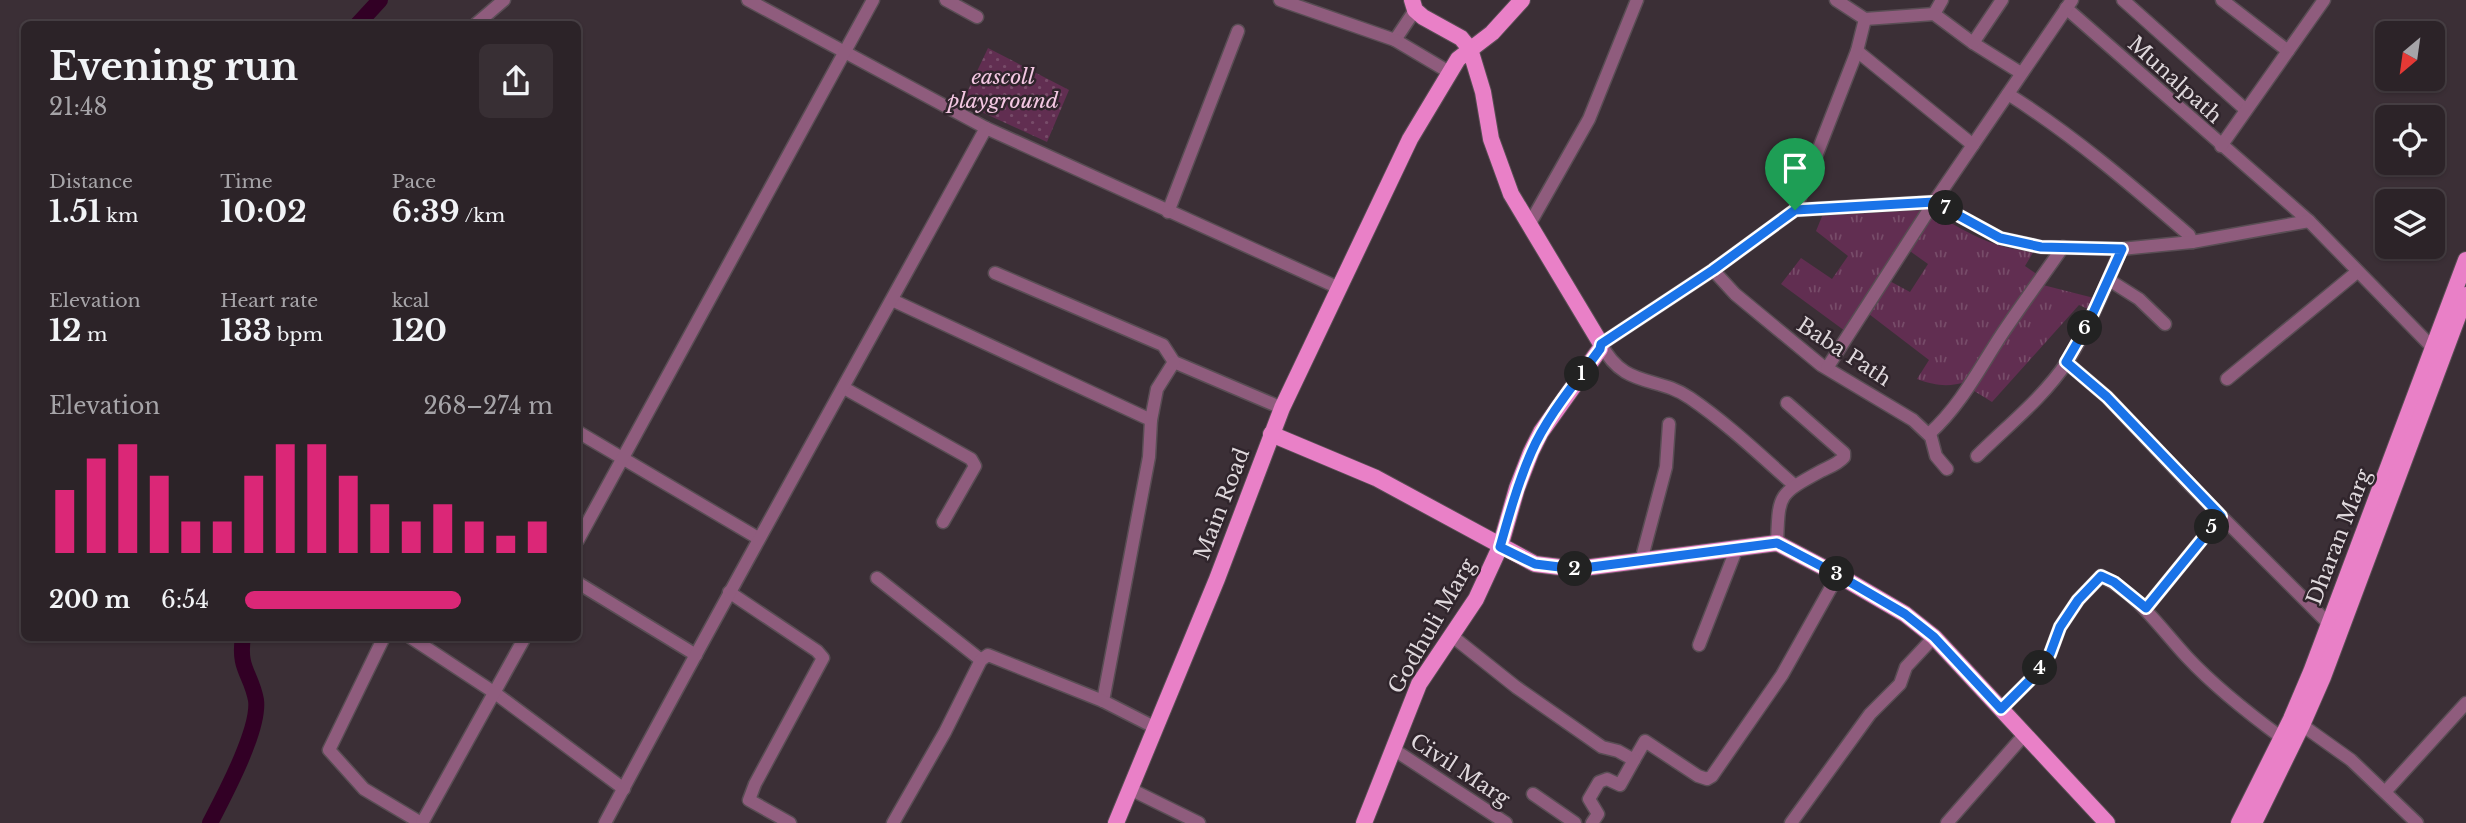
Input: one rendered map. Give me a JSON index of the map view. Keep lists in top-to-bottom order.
{
  "streets": {
    "main road": ["Main Road", "Dharan Marg", "Godhuli Marg"],
    "street": ["Munalpath", "Baba Path", "Civil Marg"]
  },
  "crossings": [
    ["Munalpath", "Baba Path"],
    ["Munalpath", "Dharan Marg"],
    ["Godhuli Marg", "Civil Marg"]
  ],
  "parks": ["eascoll playground"],
  "north": "bottom left",
  "page": {
    "heading": ["Evening run", "21:48"],
    "stats": [
      ["Distance", "1.51 km"],
      ["Time", "10:02"],
      ["Pace", "6:39 /km"],
      ["Elevation", "12 m"],
      ["Heart rate", "133 bpm"],
      ["kcal", "120"]
    ],
    "pins": [
      "7",
      "6",
      "1",
      "5",
      "2",
      "3",
      "4"
    ],
    "chart": ["Elevation", "268–274 m"],
    "list": [
      {
        "name": "200 m",
        "note": "6:54"
      }
    ]
  }
}
